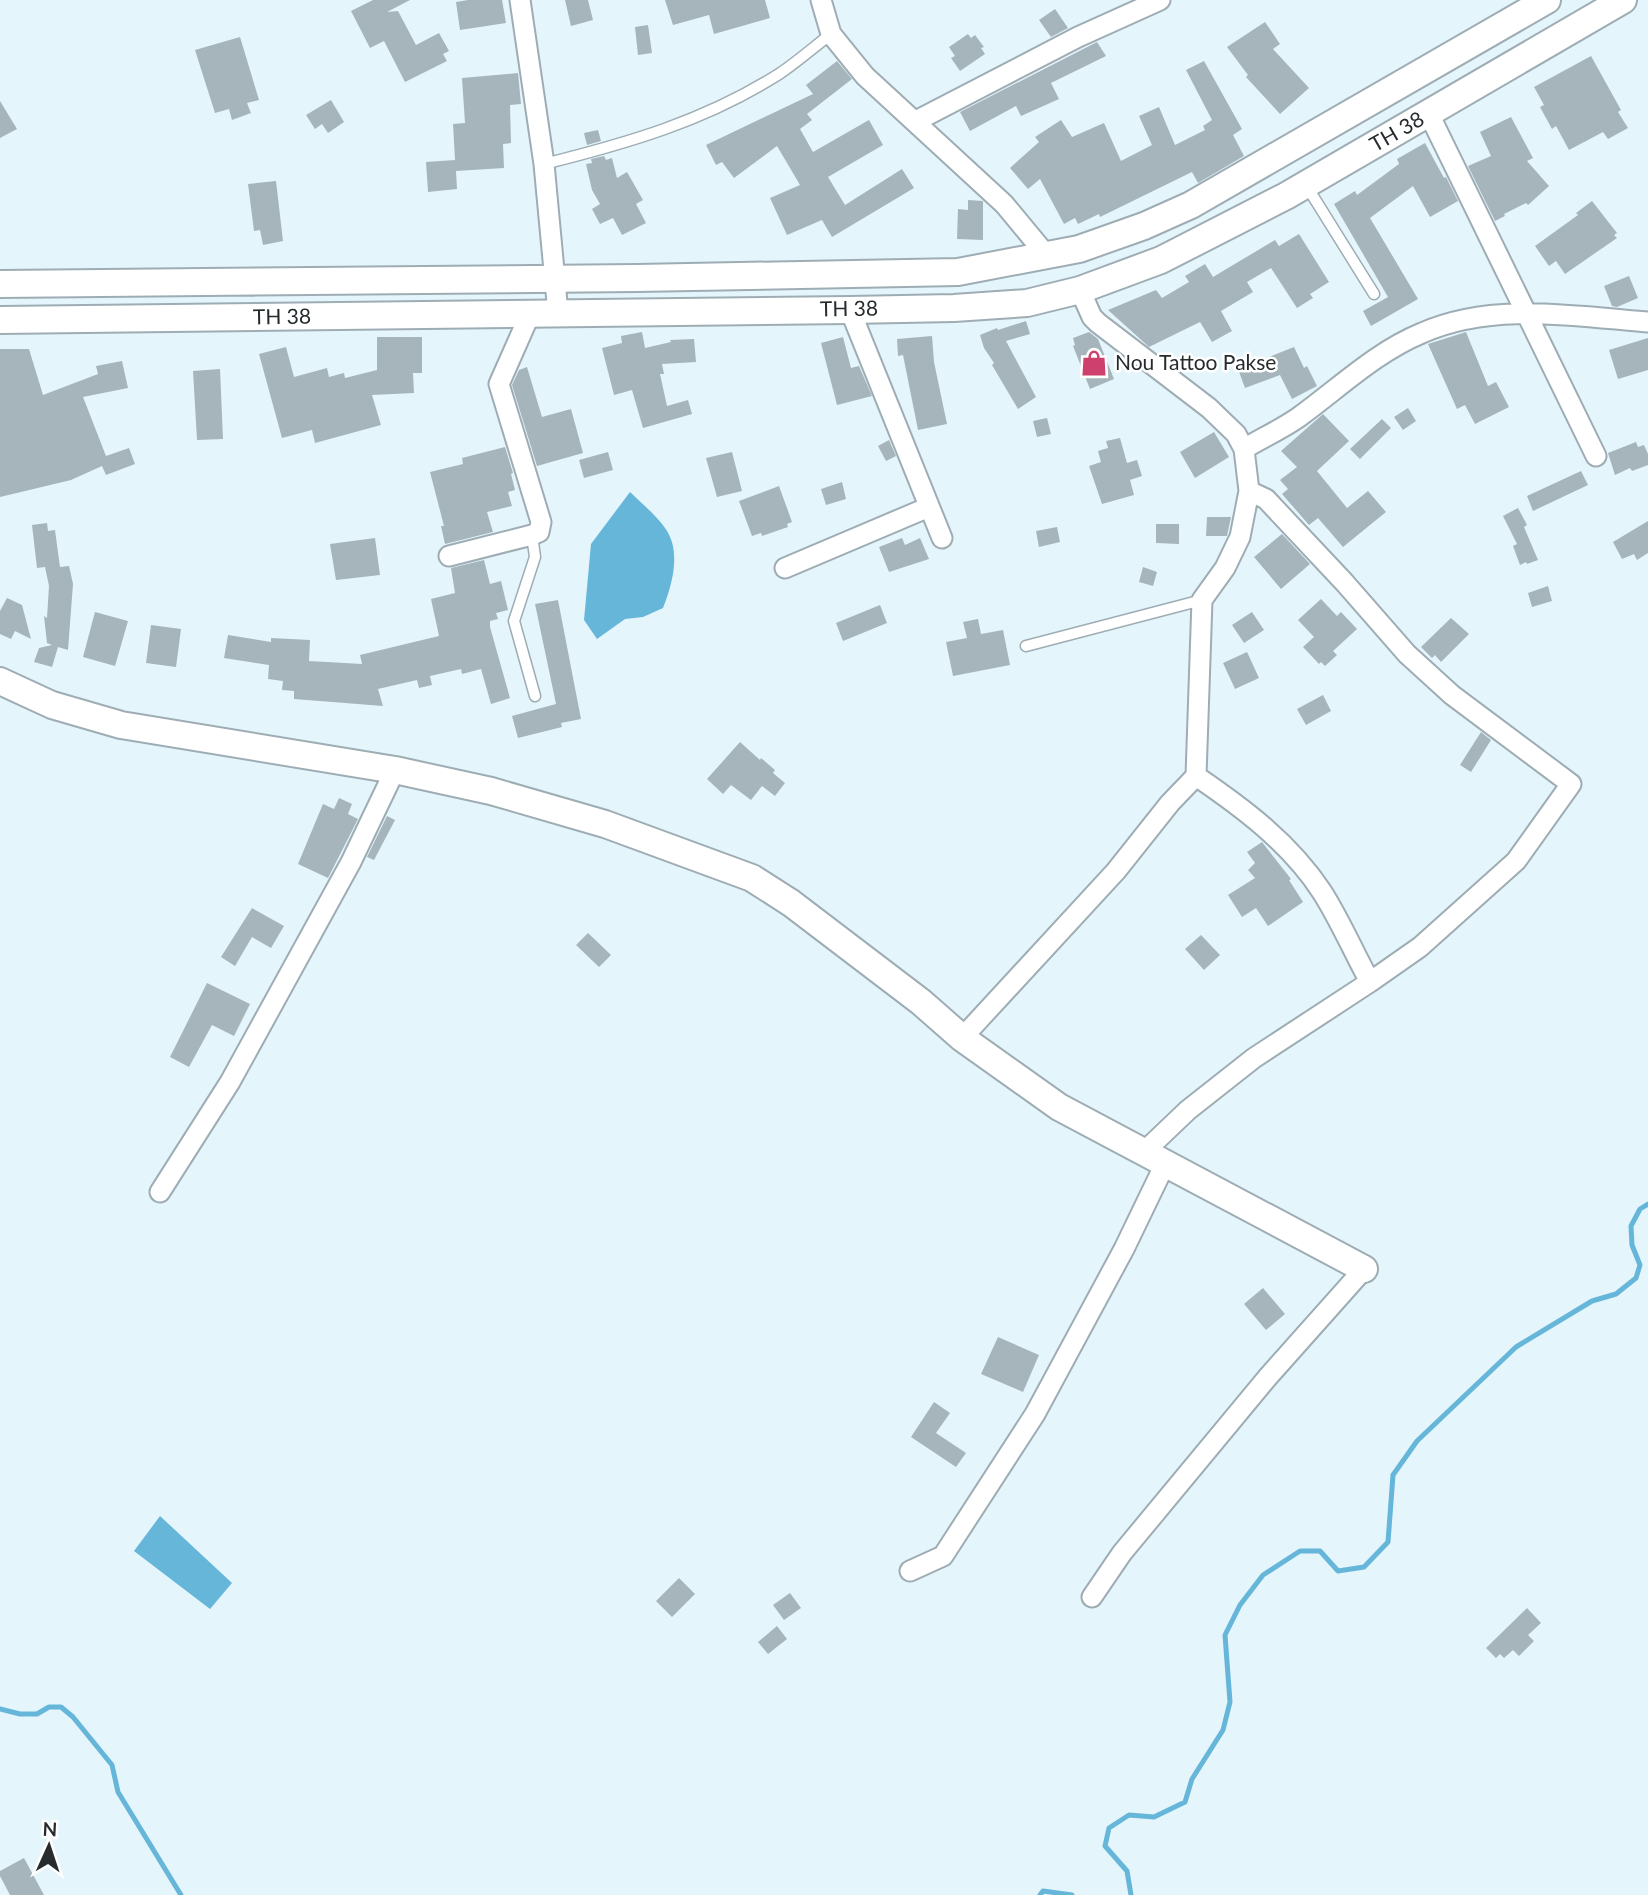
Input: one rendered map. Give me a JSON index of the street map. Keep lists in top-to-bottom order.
{
  "streets": {
    "street": ["TH 38"]
  },
  "places": {
    "shop": ["Nou Tattoo Pakse"]
  },
  "north": "top"
}
